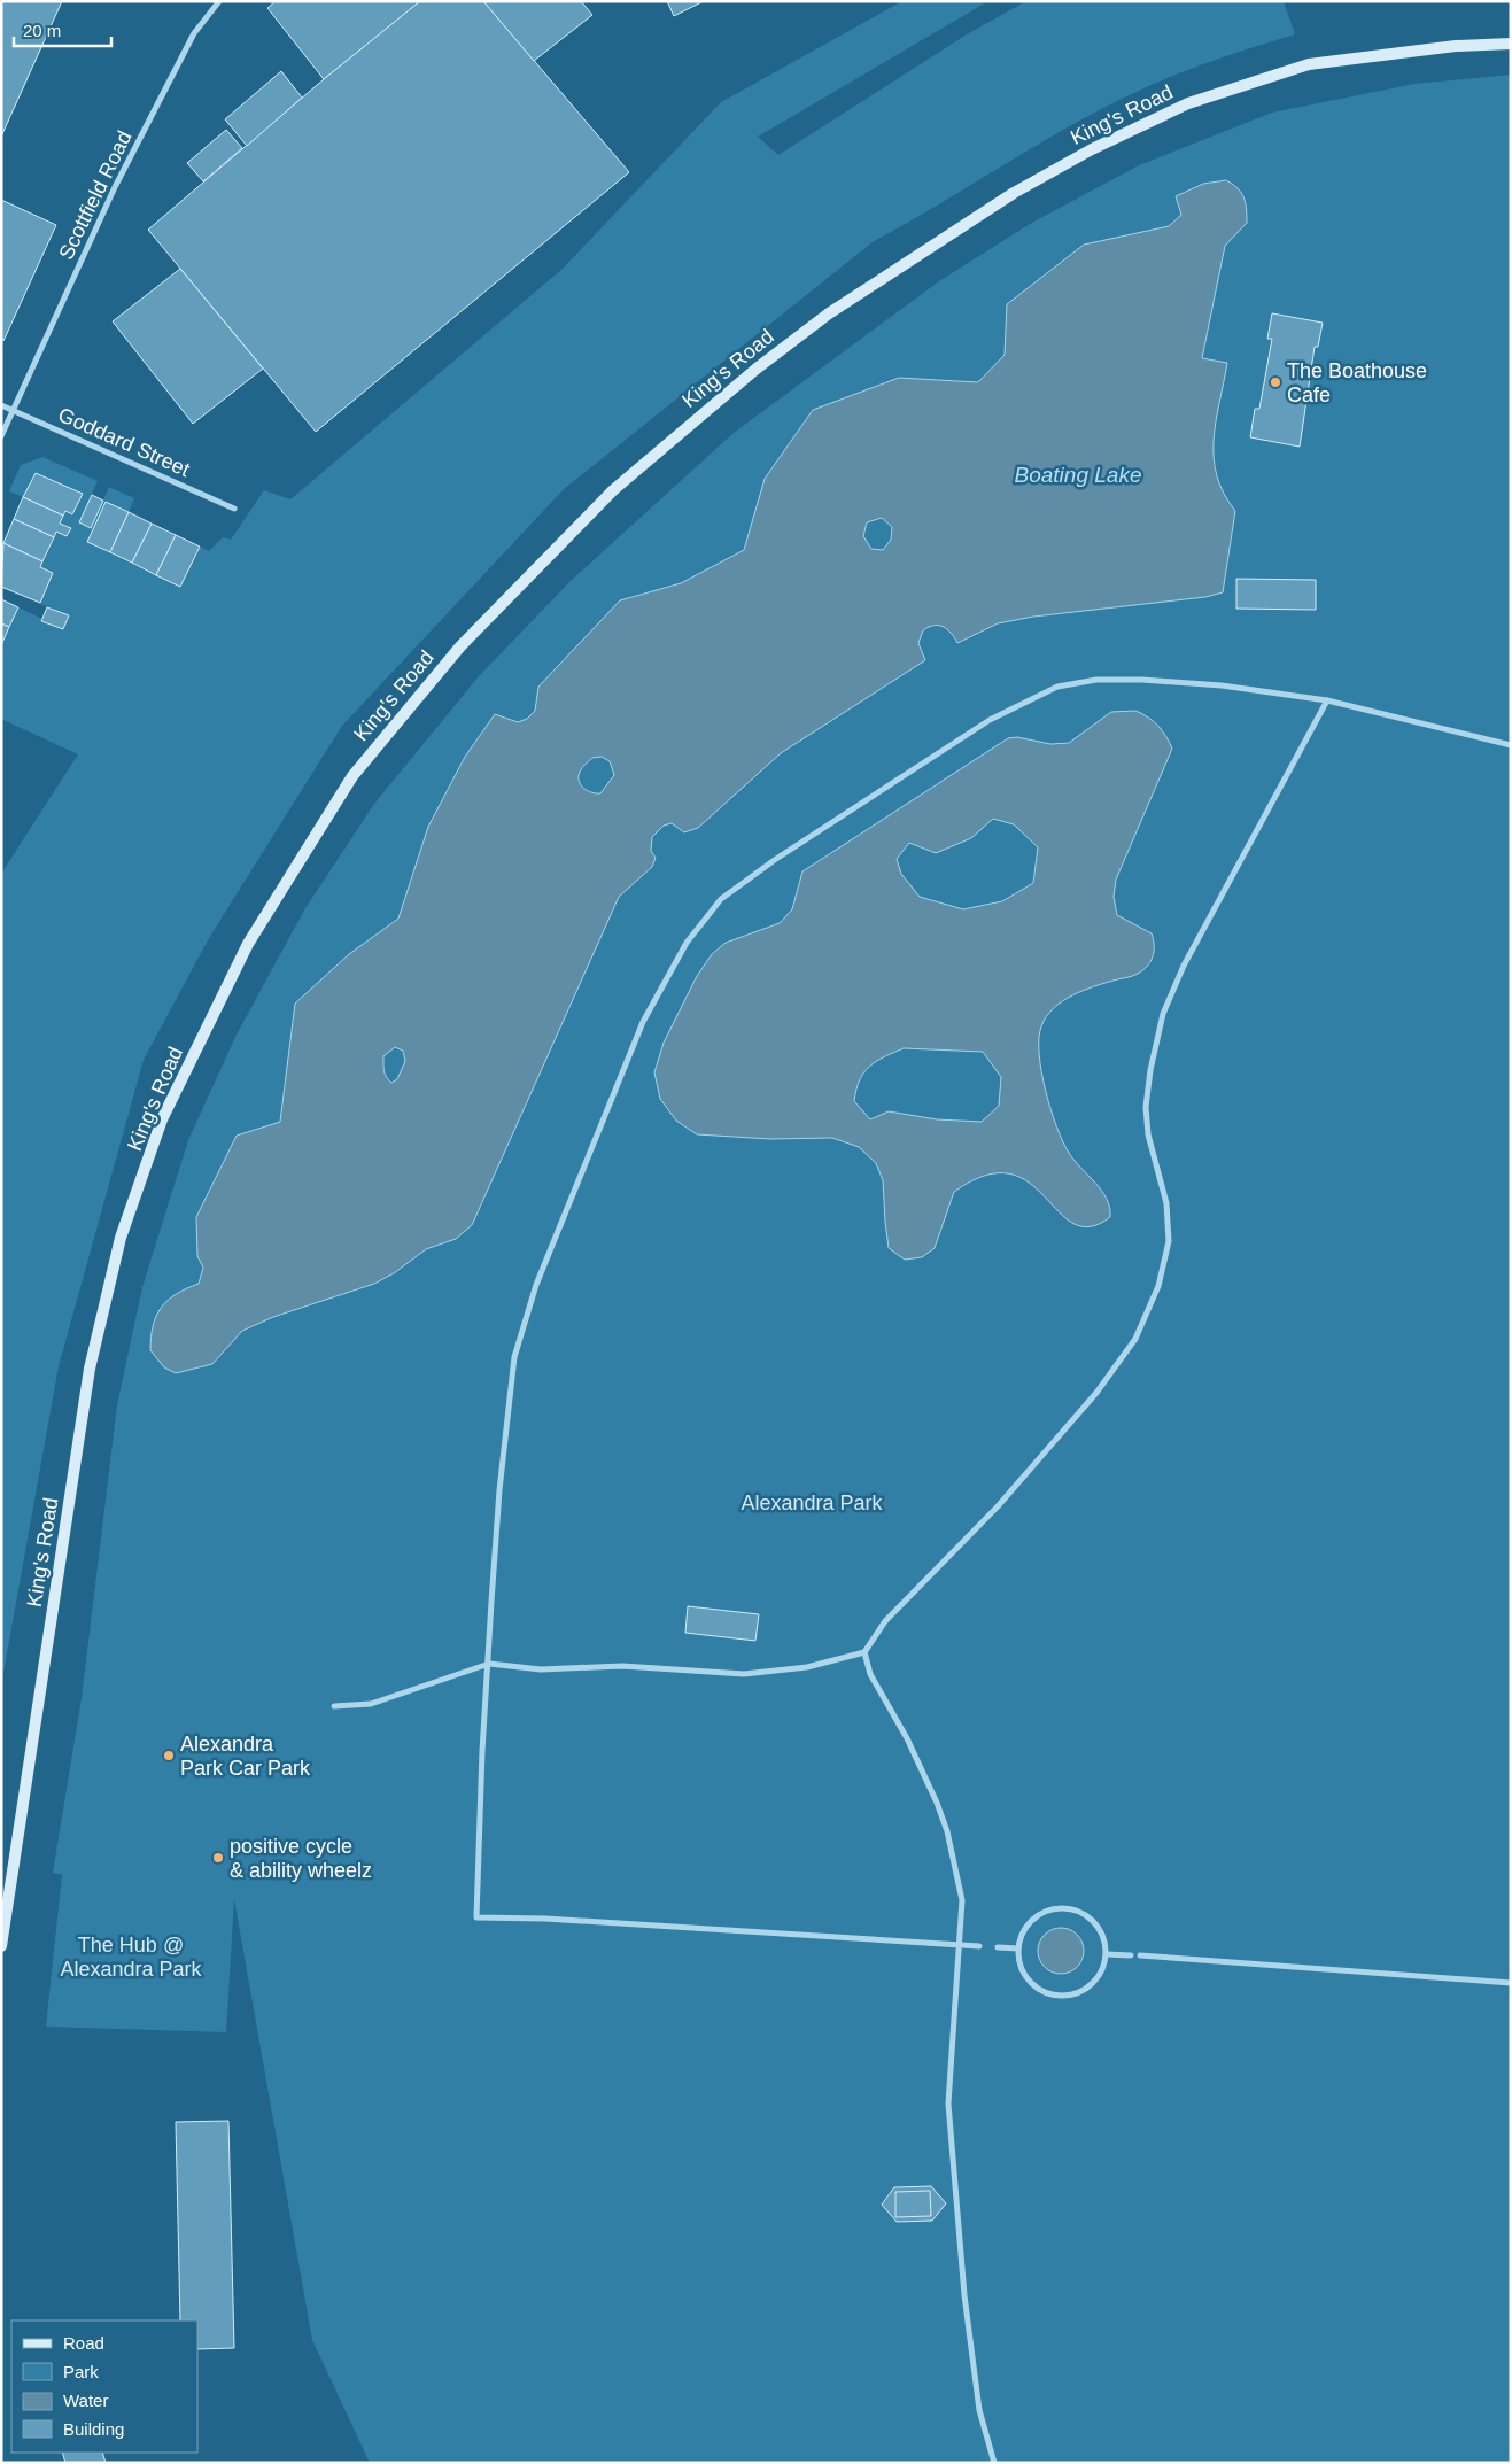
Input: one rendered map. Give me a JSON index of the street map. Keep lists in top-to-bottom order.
{
  "streets": {
    "street": ["King's Road", "Scottfield Road", "Goddard Street"]
  },
  "crossings": [
    ["Scottfield Road", "Goddard Street"]
  ],
  "water": ["Boating Lake"],
  "parks": ["Alexandra Park", "The Hub @ Alexandra Park"],
  "places": ["The Boathouse Cafe", "Alexandra Park Car Park", "positive cycle & ability wheelz"],
  "legend": [
    "Road",
    "Park",
    "Water",
    "Building"
  ],
  "scale_bar": "20 m"
}
